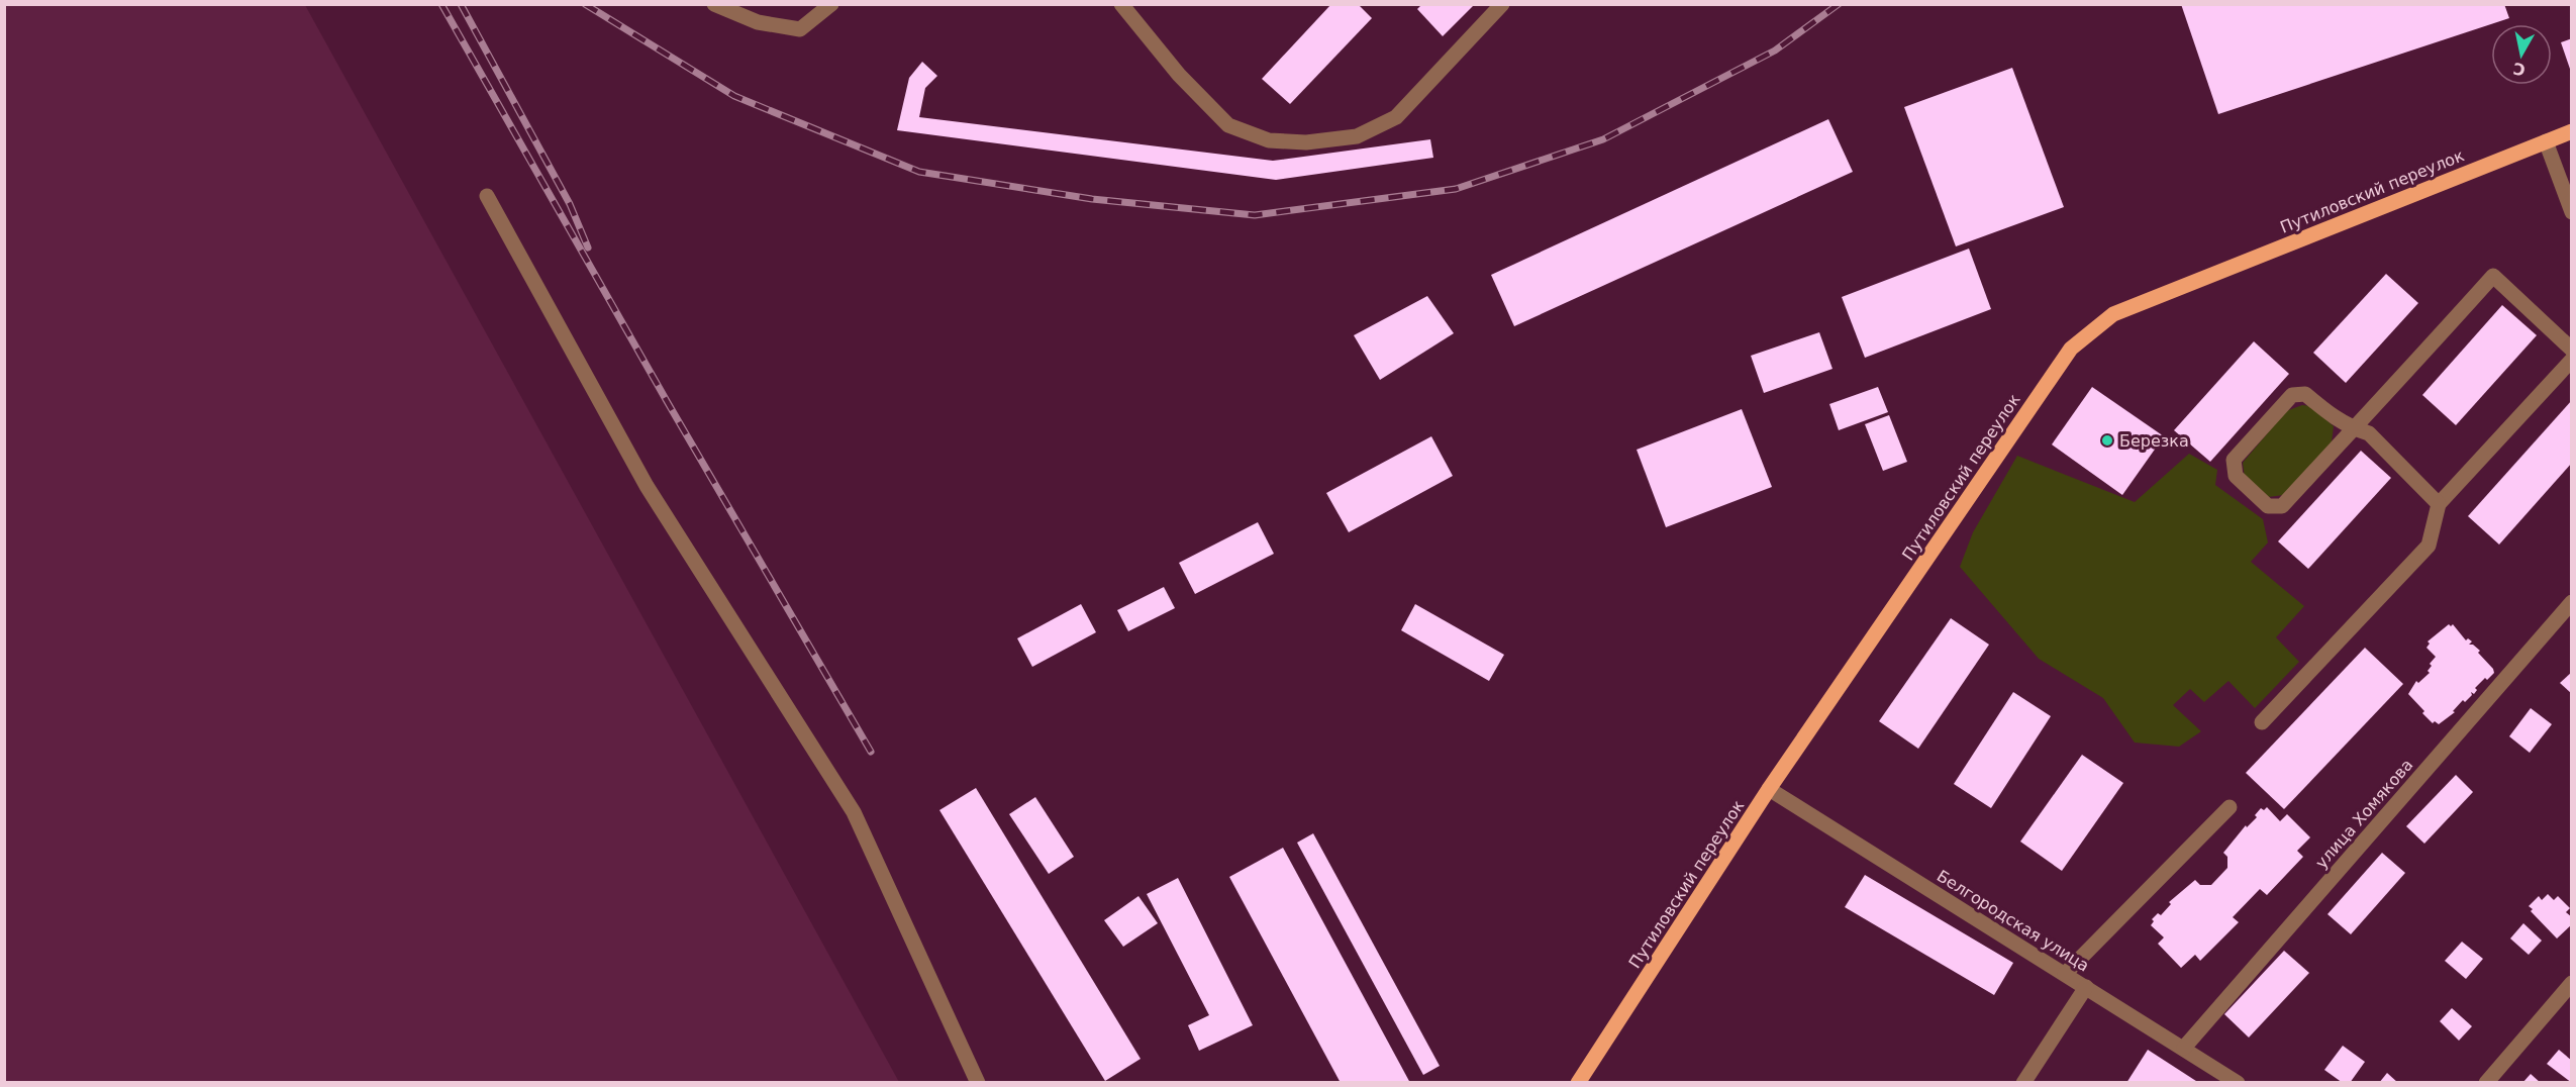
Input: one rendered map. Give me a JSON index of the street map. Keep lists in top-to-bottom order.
{
  "streets": {
    "main road": ["Путиловский переулок"],
    "street": ["улица Хомякова", "Белгородская улица"]
  },
  "crossings": [
    ["Путиловский переулок", "Белгородская улица"],
    ["улица Хомякова", "Белгородская улица"]
  ],
  "places": ["Березка"],
  "north": "bottom"
}
